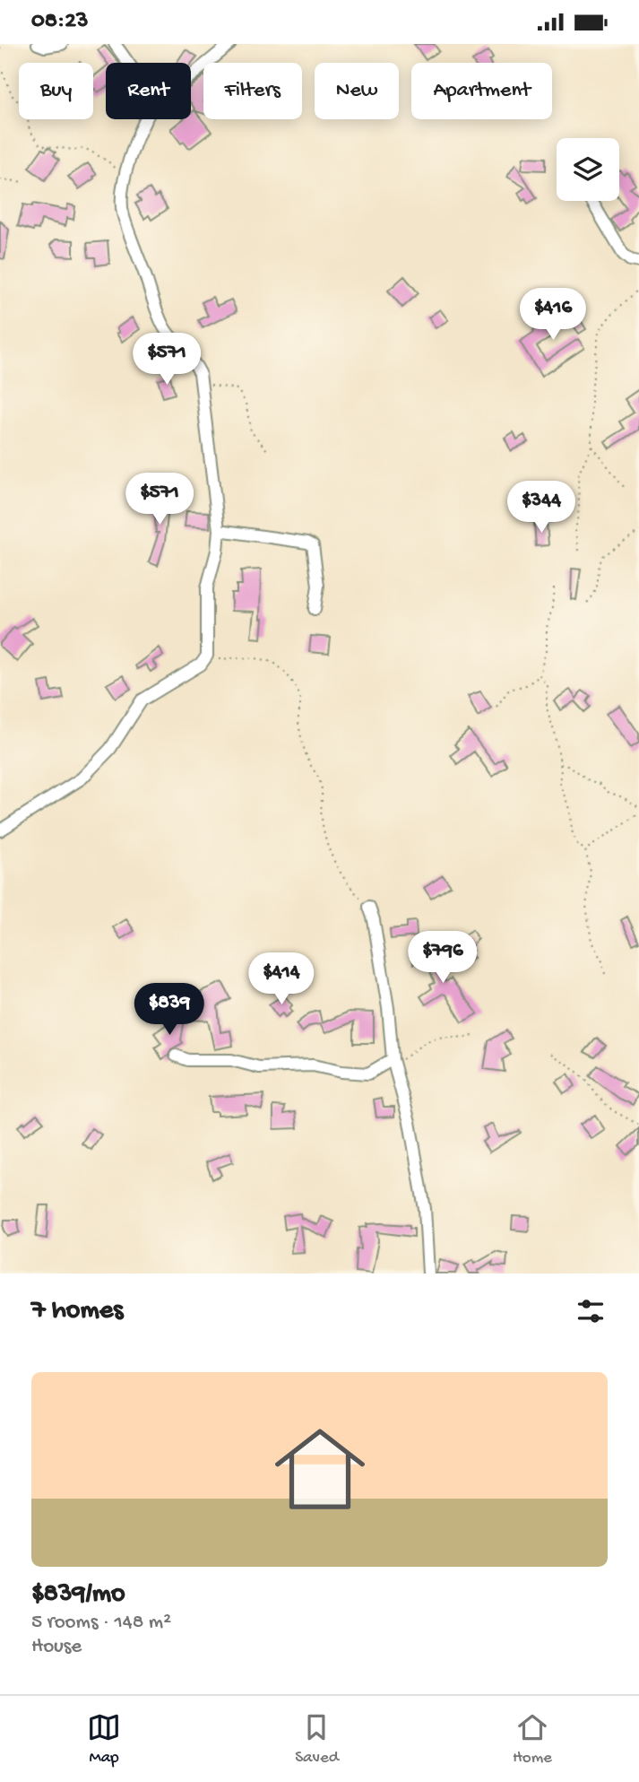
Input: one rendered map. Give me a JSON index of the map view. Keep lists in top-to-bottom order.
{
  "page": {
    "status": "08:23",
    "chip": [
      "Buy",
      "Rent",
      "Filters",
      "New",
      "Apartment"
    ],
    "price": [
      "$416",
      "$571",
      "$571",
      "$344",
      "$796",
      "$414",
      "$839"
    ],
    "heading": "7 homes",
    "list": [
      {
        "name": "$839/mo",
        "note": "5 rooms · 148 m² · House"
      }
    ],
    "tabs": ["Map", "Saved", "Home"]
  }
}
